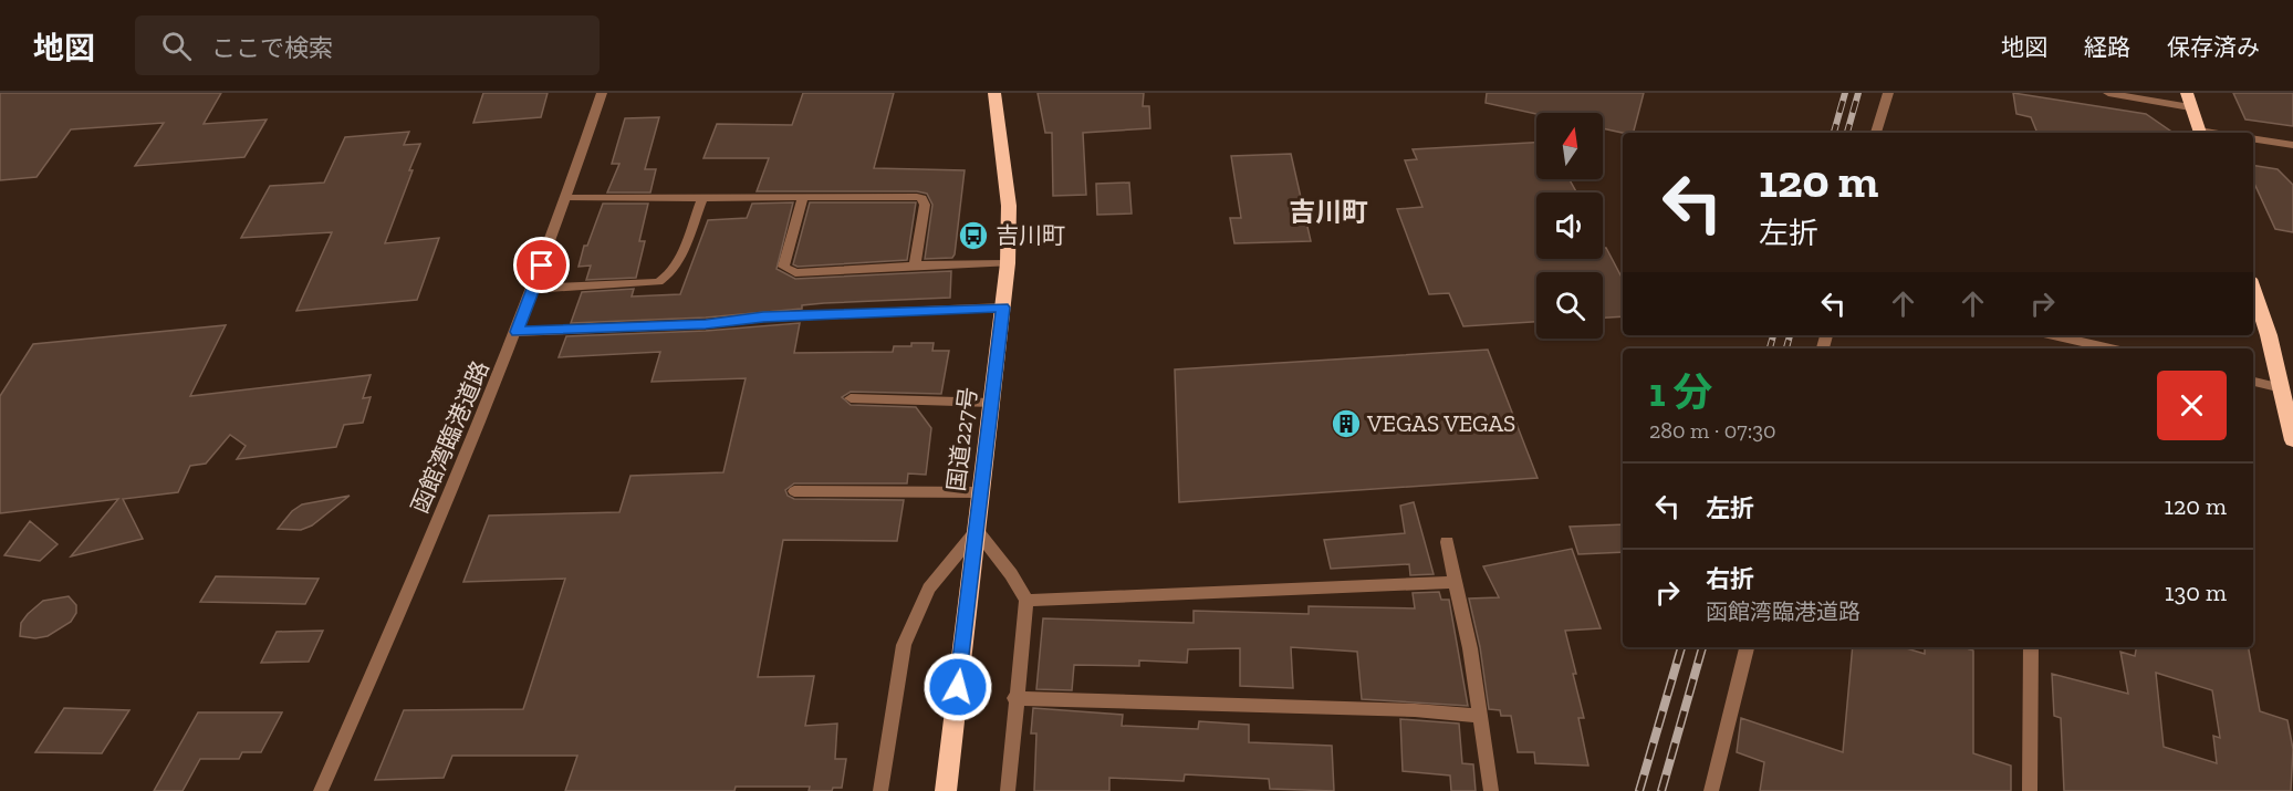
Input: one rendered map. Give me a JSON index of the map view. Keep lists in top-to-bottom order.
{
  "streets": {
    "highway": ["国道227号"],
    "street": ["函館湾臨港道路"]
  },
  "districts": ["吉川町"],
  "places": {
    "bus stop": ["吉川町"],
    "building": ["VEGAS VEGAS"]
  },
  "north": "top",
  "page": {
    "header": "地図",
    "search": "ここで検索",
    "nav": ["地図", "経路", "保存済み"],
    "turn": ["120 m", "左折"],
    "heading": ["1 分", "280 m · 07:30"],
    "list": [
      {
        "name": "左折",
        "value": "120 m"
      },
      {
        "name": "右折",
        "note": "函館湾臨港道路",
        "value": "130 m"
      }
    ]
  }
}
